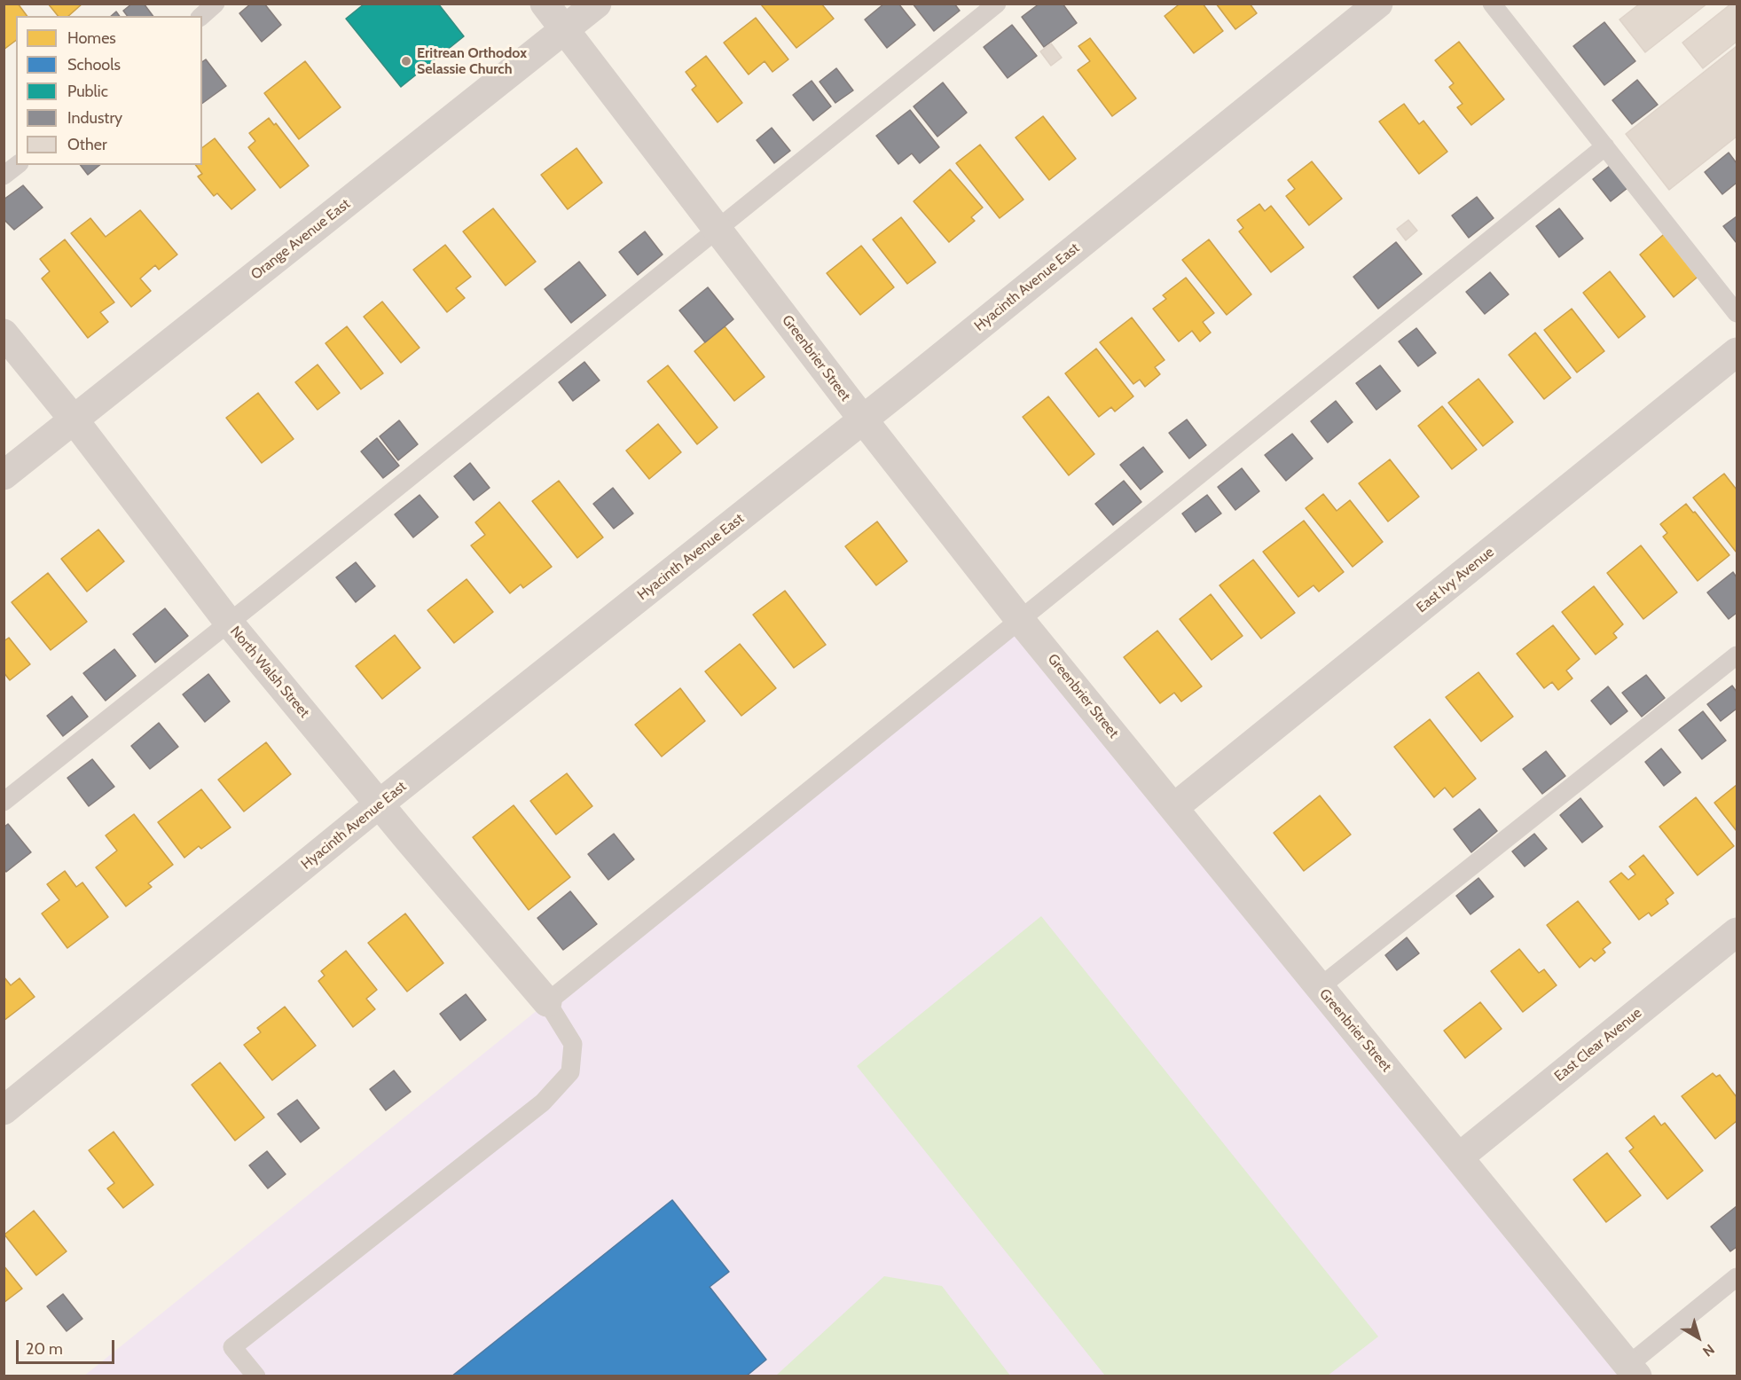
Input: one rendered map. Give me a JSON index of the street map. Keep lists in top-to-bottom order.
{
  "streets": {
    "street": [
      "Orange Avenue East",
      "Hyacinth Avenue East",
      "Greenbrier Street",
      "East Ivy Avenue",
      "North Walsh Street",
      "East Clear Avenue"
    ]
  },
  "crossings": [
    ["Orange Avenue East", "Greenbrier Street"],
    ["Orange Avenue East", "North Walsh Street"],
    ["Hyacinth Avenue East", "Greenbrier Street"],
    ["Hyacinth Avenue East", "North Walsh Street"],
    ["Greenbrier Street", "East Ivy Avenue"],
    ["Greenbrier Street", "East Clear Avenue"]
  ],
  "places": ["Eritrean Orthodox Selassie Church"],
  "legend": [
    "Homes",
    "Schools",
    "Public",
    "Industry",
    "Other"
  ],
  "scale_bar": "20 m",
  "north": "bottom right"
}
